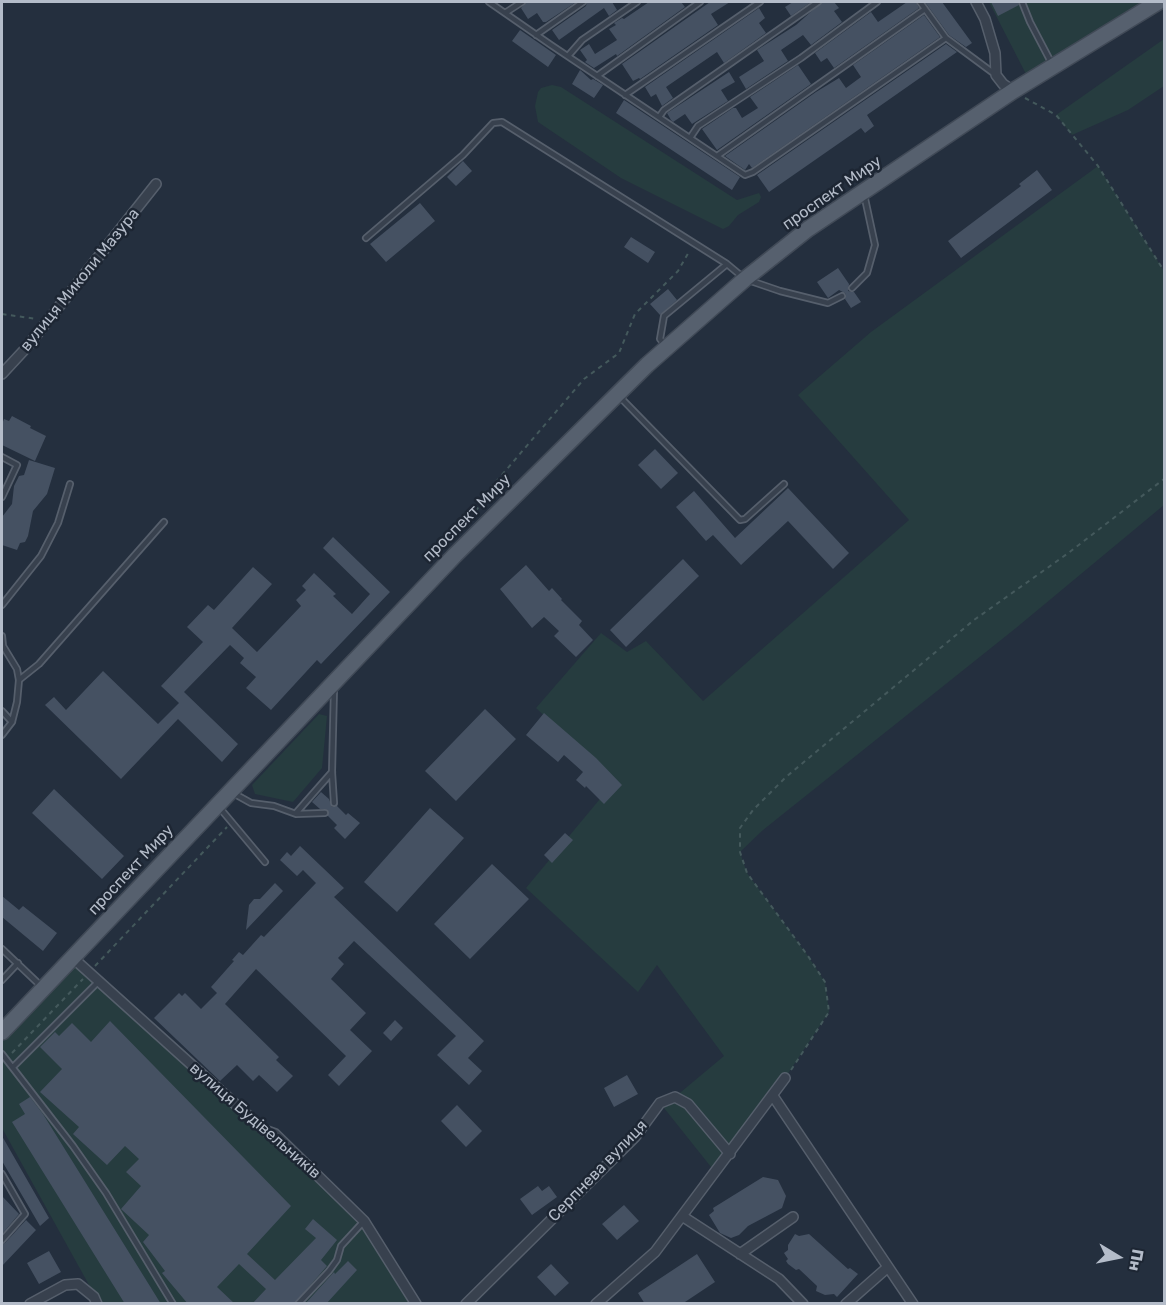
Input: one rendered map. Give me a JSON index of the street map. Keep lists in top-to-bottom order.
{
  "streets": {
    "main road": ["проспект Миру"],
    "street": ["вулиця Миколи Мазура", "вулиця Будівельників", "Серпнева вулиця"]
  },
  "crossings": [
    ["проспект Миру", "вулиця Будівельників"]
  ],
  "north": "right"
}
